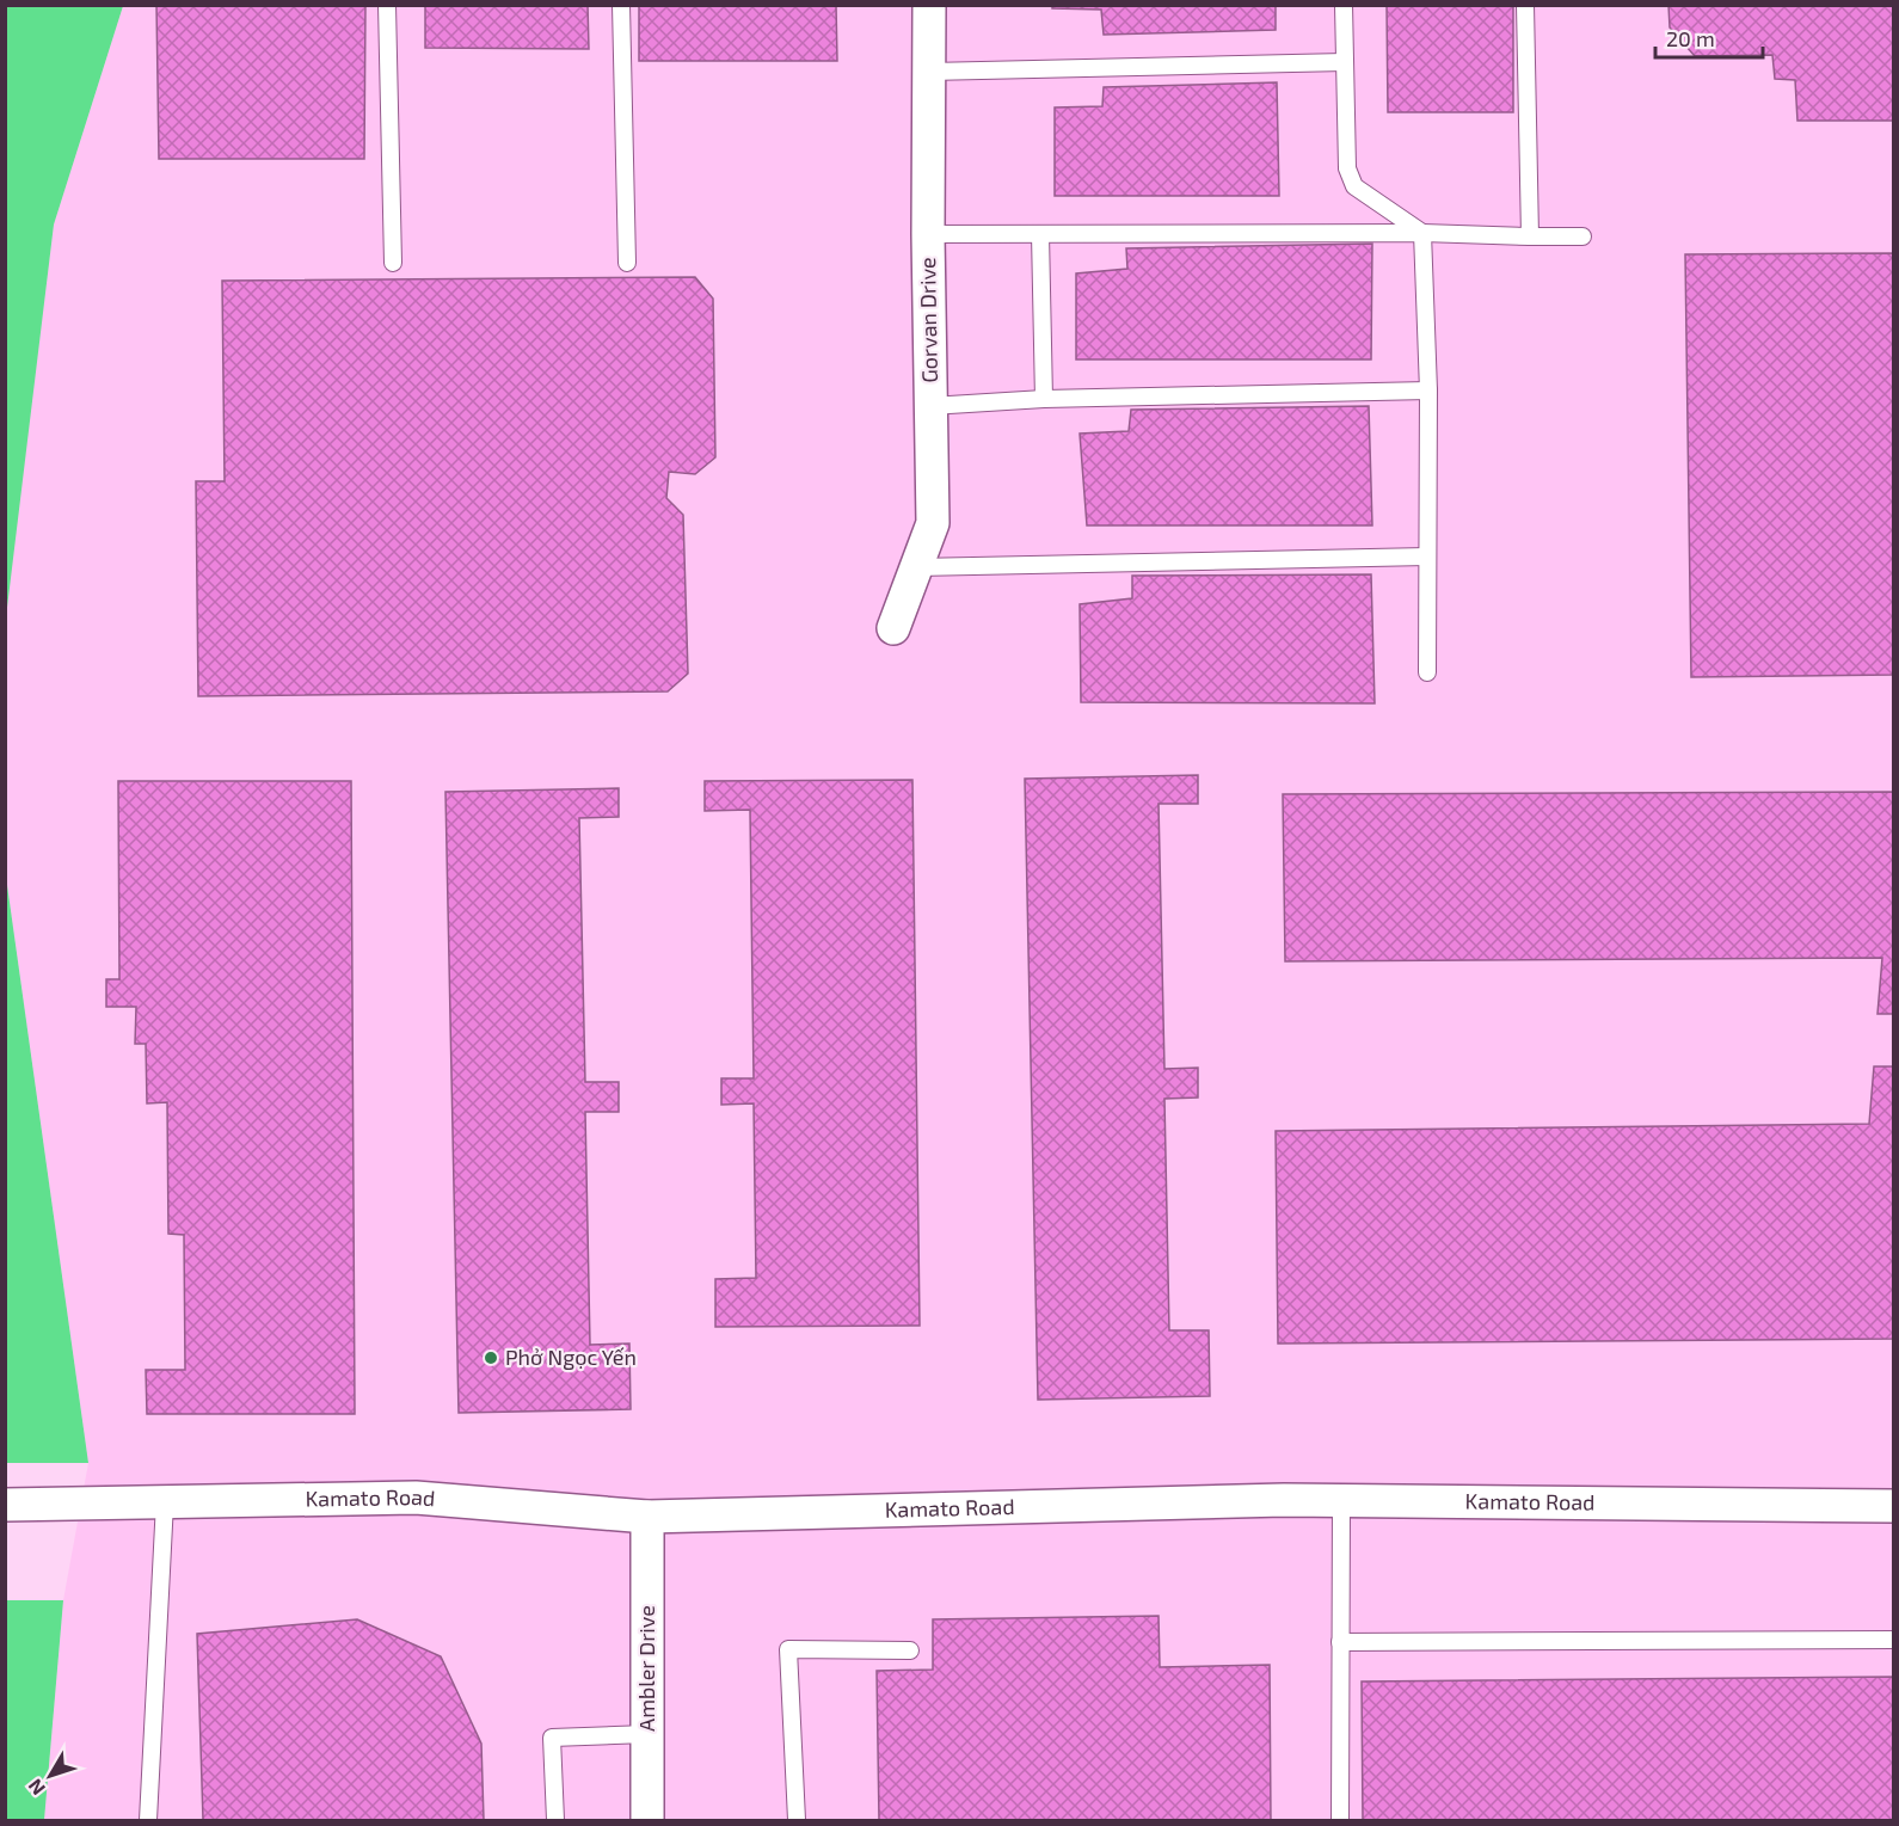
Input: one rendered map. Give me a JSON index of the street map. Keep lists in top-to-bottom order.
{
  "streets": {
    "street": ["Gorvan Drive", "Kamato Road", "Ambler Drive"]
  },
  "crossings": [
    ["Kamato Road", "Ambler Drive"]
  ],
  "places": ["Phở Ngọc Yến"],
  "scale_bar": "20 m",
  "north": "bottom left"
}
